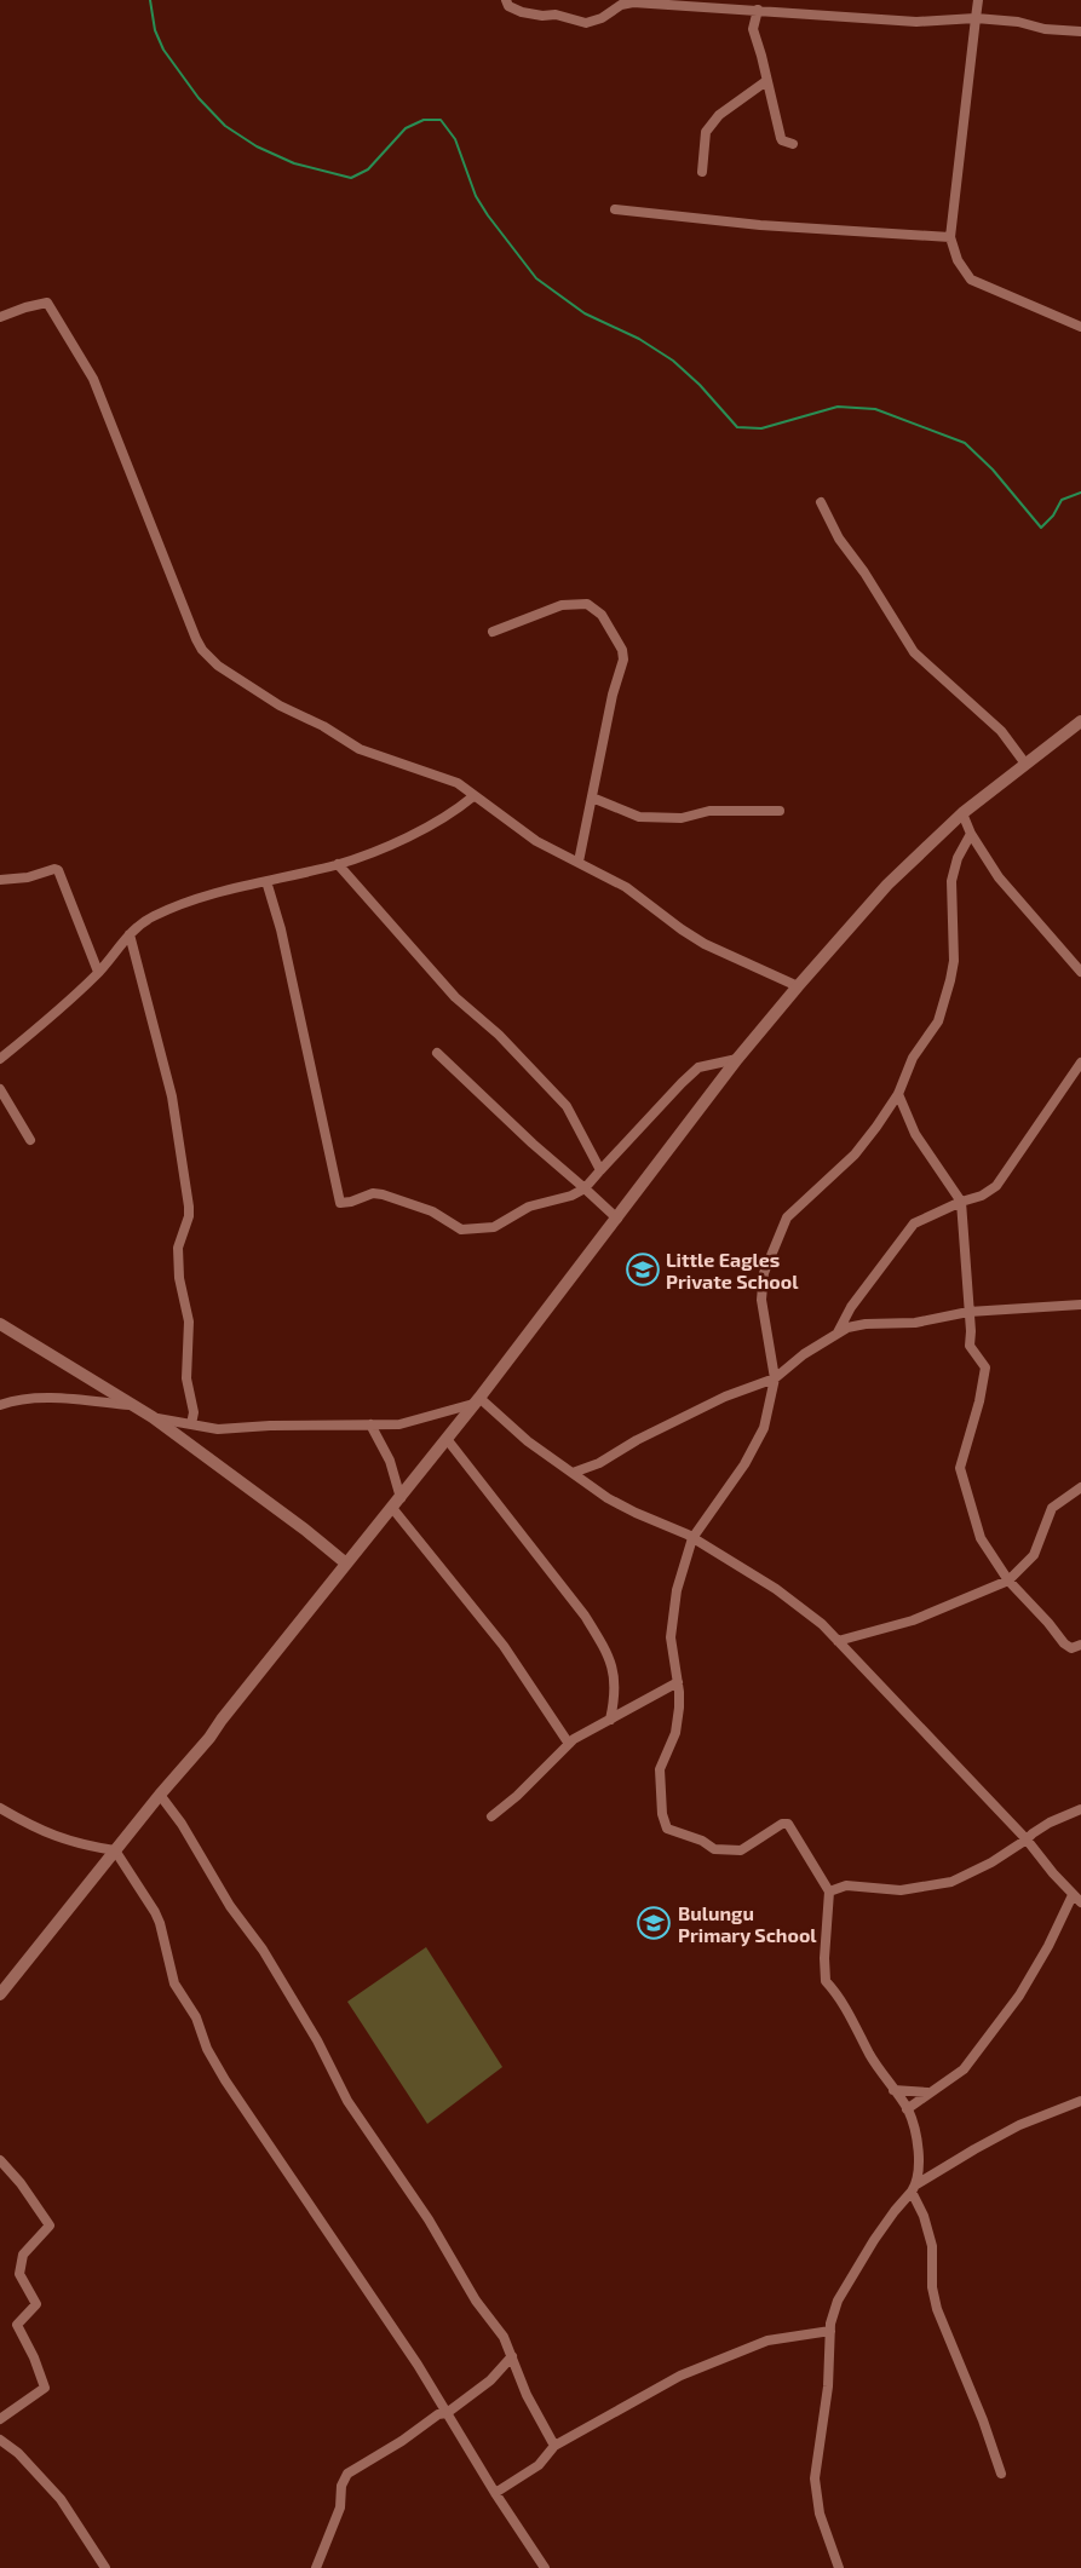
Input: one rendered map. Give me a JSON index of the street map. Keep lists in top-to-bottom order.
{
  "places": {
    "school or university": ["Little Eagles Private School", "Bulungu Primary School"]
  }
}
